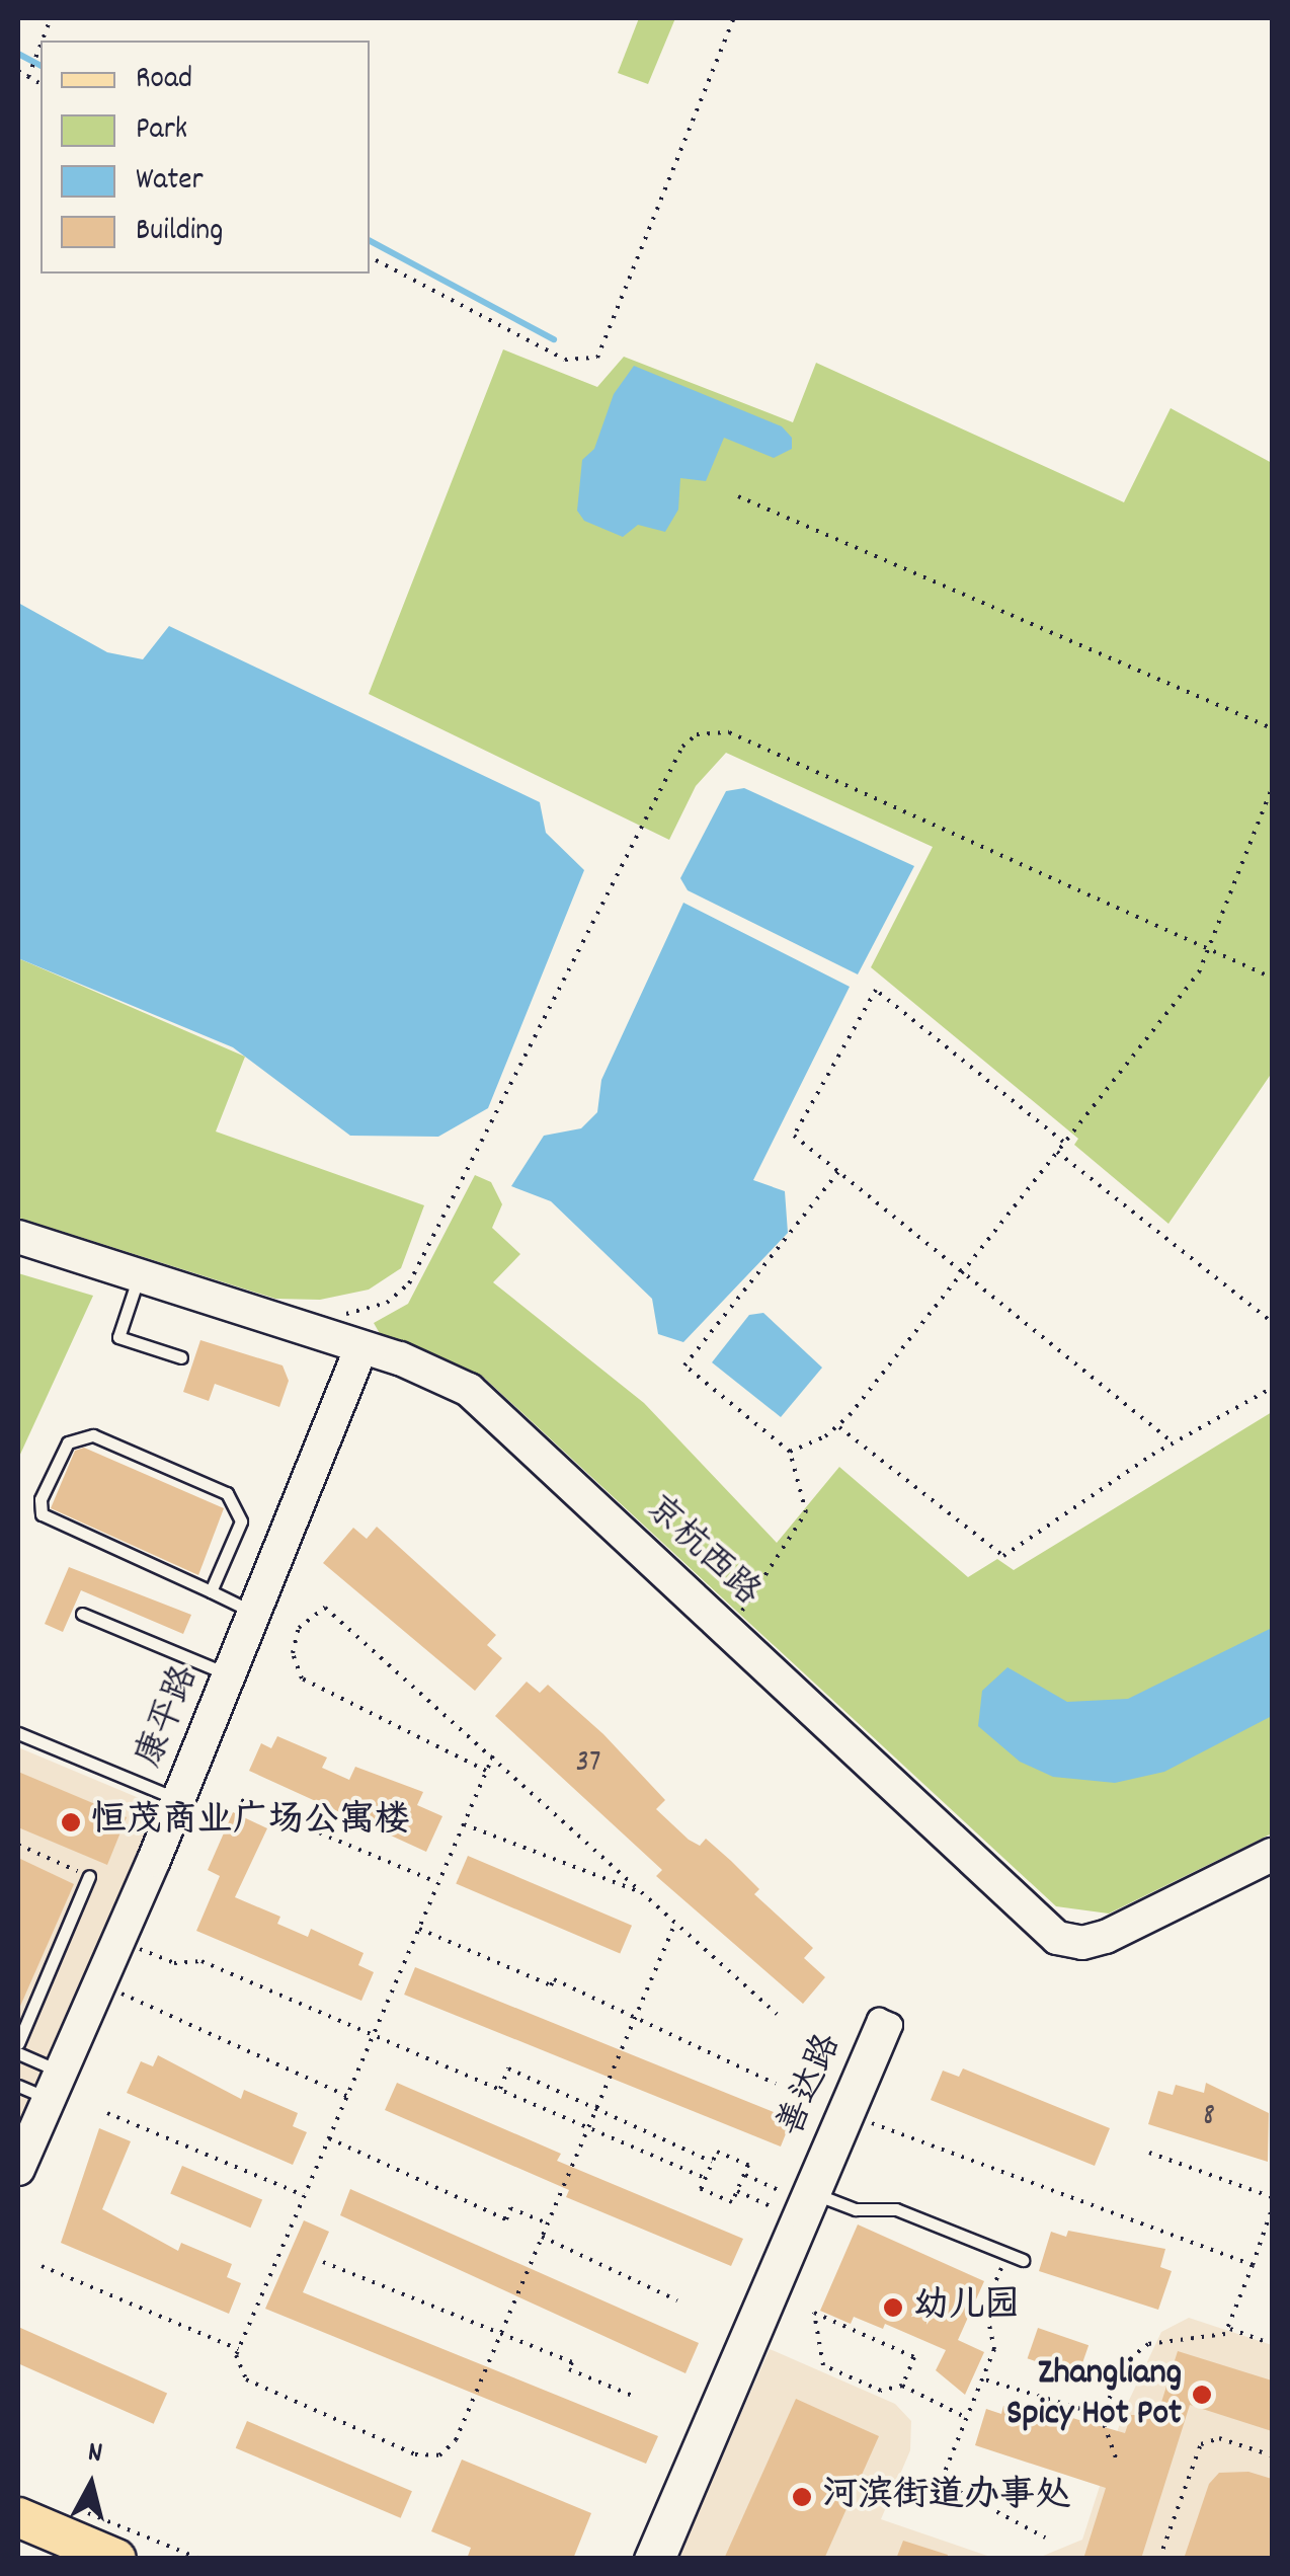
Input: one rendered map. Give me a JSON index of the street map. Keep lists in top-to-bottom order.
{
  "streets": {
    "street": ["京杭西路", "康平路", "善达路"]
  },
  "crossings": [
    ["京杭西路", "康平路"]
  ],
  "places": [
    "恒茂商业广场公寓楼",
    "幼儿园",
    "Zhangliang Spicy Hot Pot",
    "河滨街道办事处"
  ],
  "house_numbers": ["37", "8"],
  "legend": [
    "Road",
    "Park",
    "Water",
    "Building"
  ],
  "north": "top"
}
